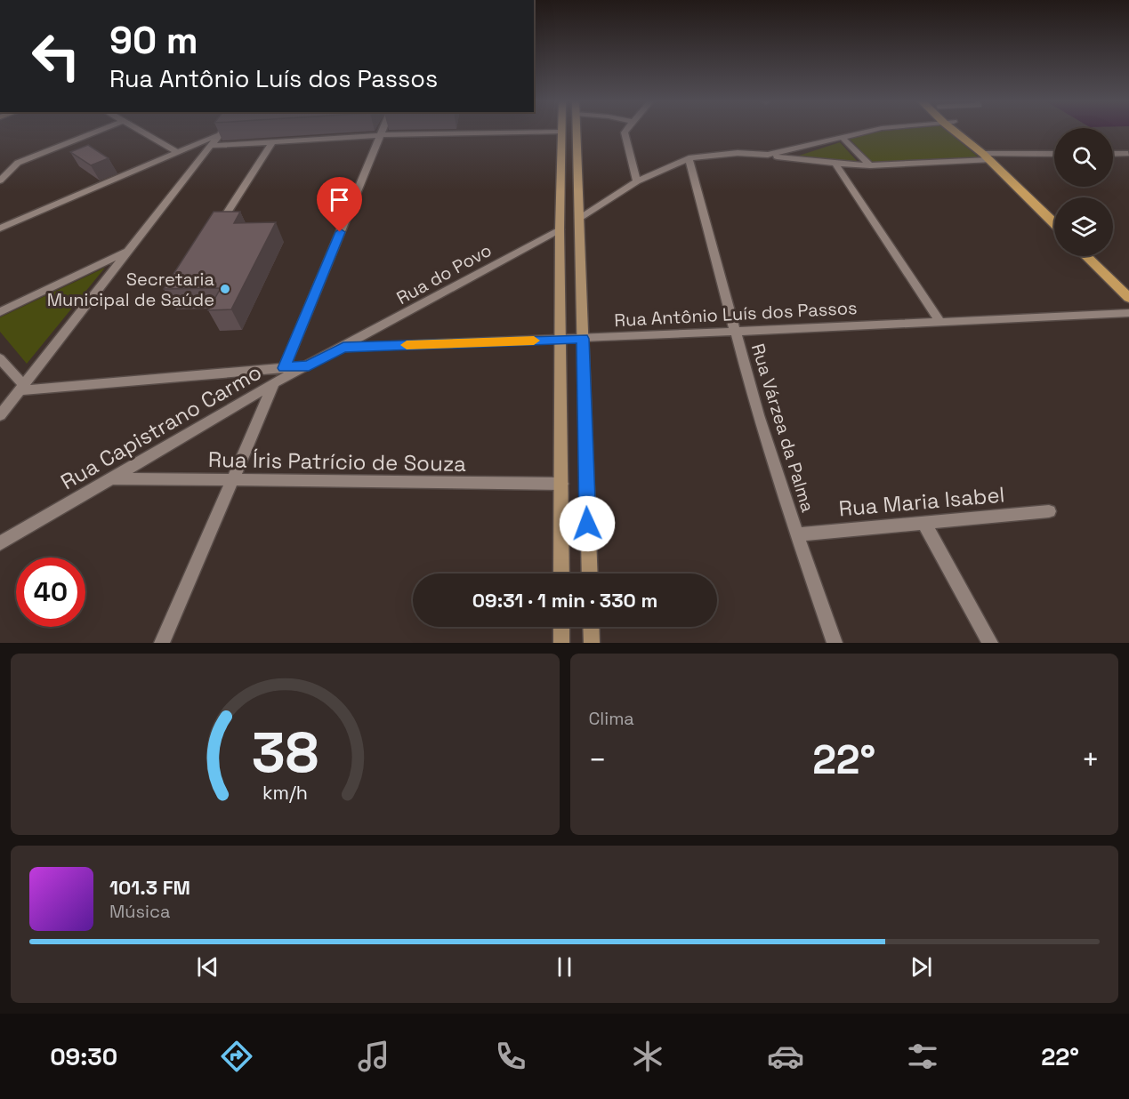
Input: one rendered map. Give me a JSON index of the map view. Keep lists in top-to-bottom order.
{
  "streets": {
    "street": [
      "Rua do Povo",
      "Rua Antônio Luís dos Passos",
      "Rua Capistrano Carmo",
      "Rua Várzea da Palma",
      "Rua Íris Patrício de Souza",
      "Rua Maria Isabel"
    ]
  },
  "crossings": [
    ["Rua do Povo", "Rua Antônio Luís dos Passos"],
    ["Rua do Povo", "Rua Capistrano Carmo"],
    ["Rua Antônio Luís dos Passos", "Rua Capistrano Carmo"],
    ["Rua Antônio Luís dos Passos", "Rua Várzea da Palma"],
    ["Rua Capistrano Carmo", "Rua Íris Patrício de Souza"],
    ["Rua Várzea da Palma", "Rua Maria Isabel"]
  ],
  "places": ["Secretaria Municipal de Saúde"],
  "page": {
    "turn": ["90 m", "Rua Antônio Luís dos Passos"],
    "limit": "40",
    "trip": "09:31 · 1 min · 330 m",
    "tile": "Clima",
    "heat": ["−", "22°", "+"],
    "song": ["101.3 FM", "Música"],
    "tabs": ["09:30", "22°"],
    "gauge": ["38", "km/h"]
  }
}
